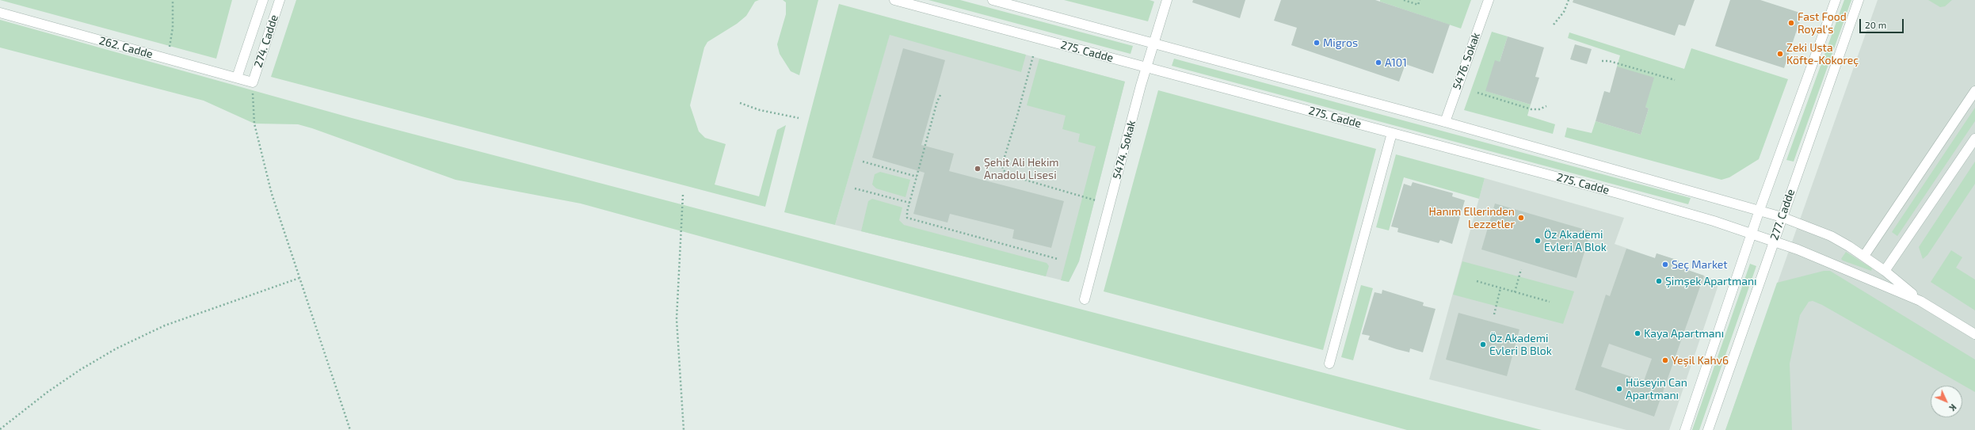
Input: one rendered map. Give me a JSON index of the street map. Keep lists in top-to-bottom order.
{
  "streets": {
    "street": [
      "274. Cadde",
      "262. Cadde",
      "275. Cadde",
      "5476. Sokak",
      "5474. Sokak",
      "277. Cadde"
    ]
  },
  "crossings": [
    ["274. Cadde", "262. Cadde"],
    ["275. Cadde", "5476. Sokak"],
    ["275. Cadde", "5474. Sokak"],
    ["275. Cadde", "277. Cadde"]
  ],
  "places": [
    "Fast Food Royal's",
    "Migros",
    "Zeki Usta Köfte-Kokoreç",
    "A101",
    "Şehit Ali Hekim Anadolu Lisesi",
    "Hanım Ellerinden Lezzetler",
    "Öz Akademi Evleri A Blok",
    "Seç Market",
    "Şimşek Apartmanı",
    "Kaya Apartmanı",
    "Öz Akademi Evleri B Blok",
    "Yeşil Kahv6",
    "Hüseyin Can Apartmanı"
  ],
  "scale_bar": "20 m",
  "north": "bottom right"
}
